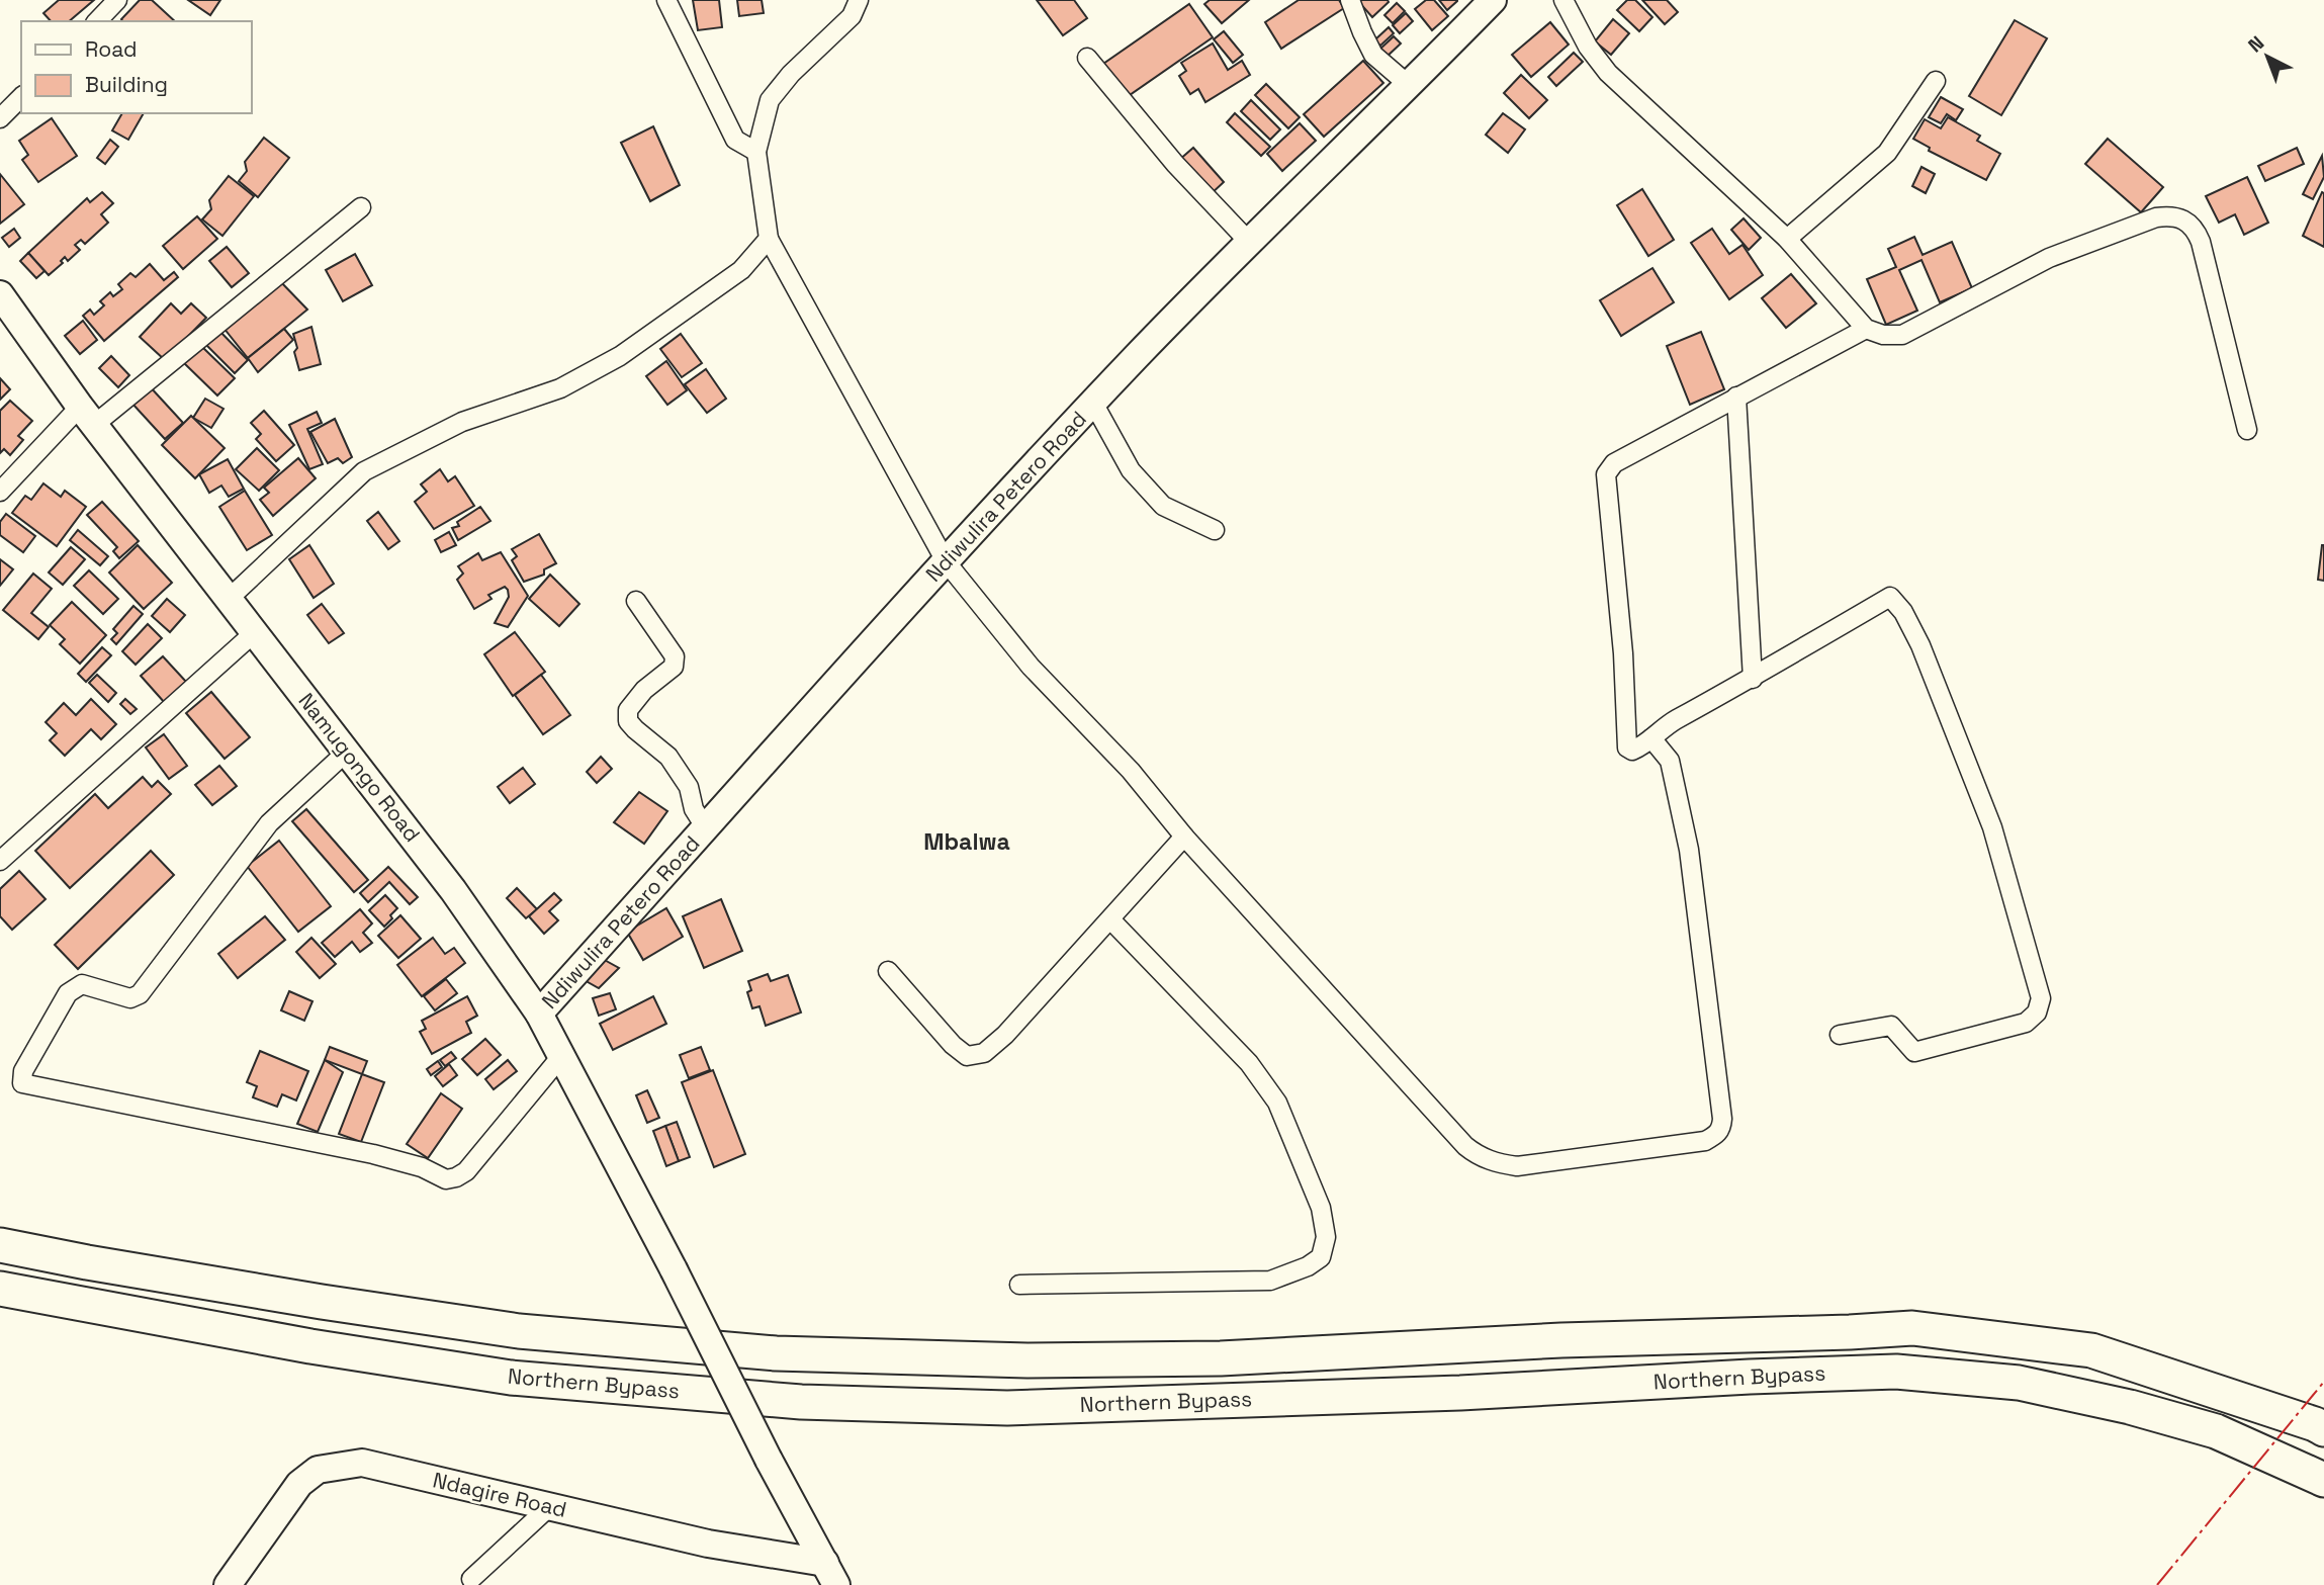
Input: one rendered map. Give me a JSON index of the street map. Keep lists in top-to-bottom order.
{
  "streets": {
    "highway": ["Northern Bypass"],
    "street": ["Ndiwulira Petero Road", "Namugongo Road", "Ndagire Road"]
  },
  "crossings": [
    ["Ndiwulira Petero Road", "Namugongo Road"],
    ["Namugongo Road", "Ndagire Road"]
  ],
  "districts": ["Mbalwa"],
  "legend": ["Road", "Building"],
  "north": "top left"
}
